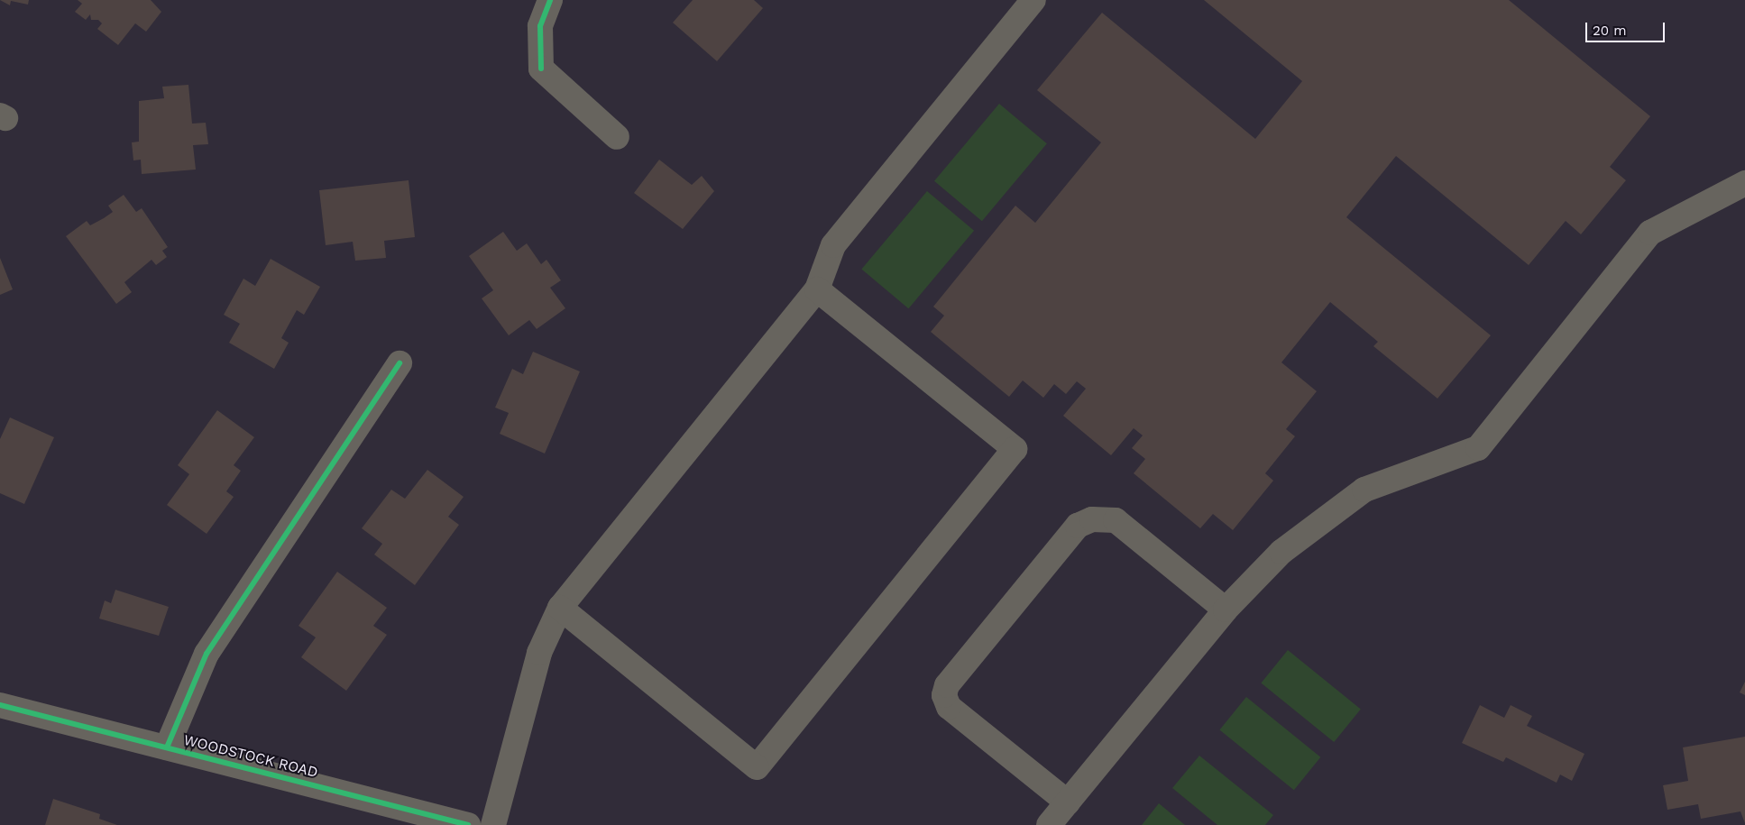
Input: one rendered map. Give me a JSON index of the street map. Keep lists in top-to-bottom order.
{
  "streets": {
    "street": ["WOODSTOCK ROAD"]
  },
  "scale_bar": "20 m"
}
